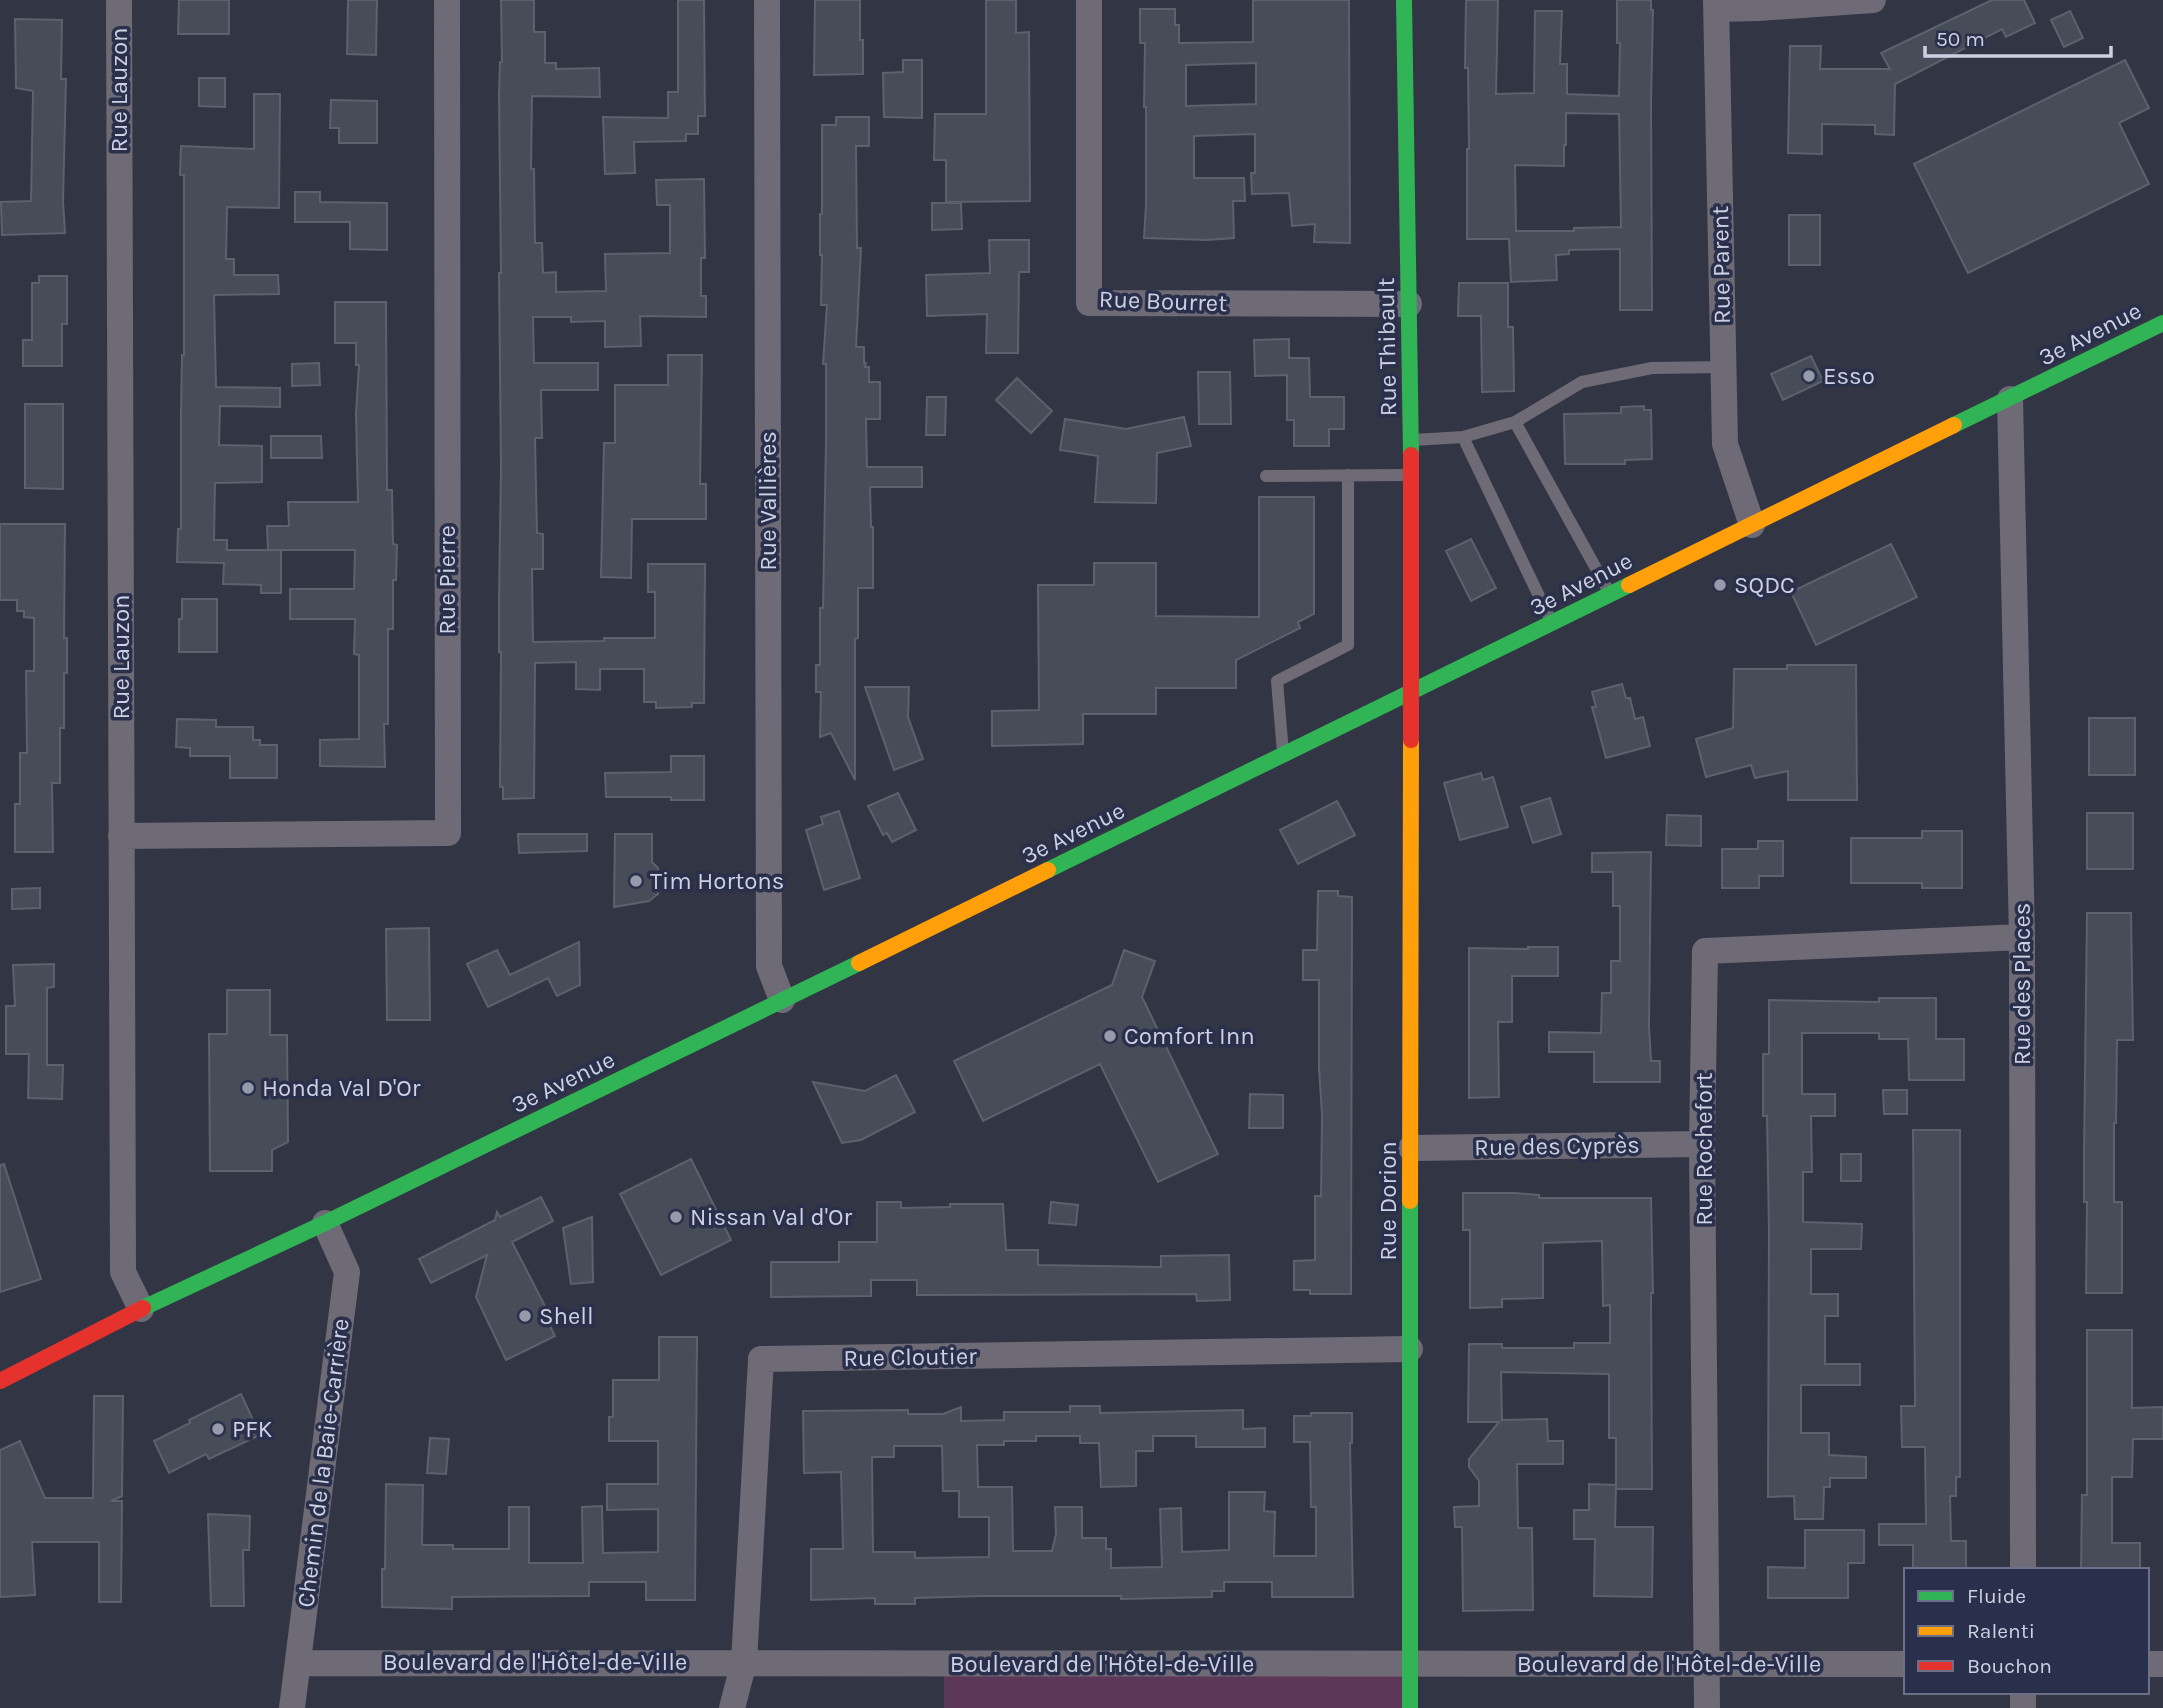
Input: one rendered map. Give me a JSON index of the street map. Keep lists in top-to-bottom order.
{
  "streets": {
    "main road": ["3e Avenue", "Rue Thibault", "Rue Dorion"],
    "street": [
      "Rue Lauzon",
      "Rue Parent",
      "Rue Bourret",
      "Rue Vallières",
      "Rue Pierre",
      "Rue des Places",
      "Rue des Cyprès",
      "Rue Rochefort",
      "Rue Cloutier",
      "Chemin de la Baie-Carrière",
      "Boulevard de l'Hôtel-de-Ville"
    ]
  },
  "crossings": [
    ["Rue Lauzon", "3e Avenue"],
    ["Rue Lauzon", "Rue Pierre"],
    ["Rue Parent", "3e Avenue"],
    ["Rue Bourret", "Rue Thibault"],
    ["3e Avenue", "Rue Thibault"],
    ["3e Avenue", "Rue Vallières"],
    ["3e Avenue", "Rue des Places"],
    ["3e Avenue", "Rue Dorion"],
    ["3e Avenue", "Chemin de la Baie-Carrière"],
    ["Rue Thibault", "Rue Dorion"],
    ["Rue des Places", "Rue Rochefort"],
    ["Rue des Cyprès", "Rue Rochefort"],
    ["Rue des Cyprès", "Rue Dorion"],
    ["Rue Rochefort", "Boulevard de l'Hôtel-de-Ville"],
    ["Rue Dorion", "Rue Cloutier"],
    ["Rue Dorion", "Boulevard de l'Hôtel-de-Ville"],
    ["Rue Cloutier", "Boulevard de l'Hôtel-de-Ville"],
    ["Chemin de la Baie-Carrière", "Boulevard de l'Hôtel-de-Ville"]
  ],
  "places": [
    "Esso",
    "SQDC",
    "Tim Hortons",
    "Comfort Inn",
    "Honda Val D'Or",
    "Nissan Val d'Or",
    "Shell",
    "PFK"
  ],
  "legend": ["Fluide", "Ralenti", "Bouchon"],
  "scale_bar": "50 m"
}
